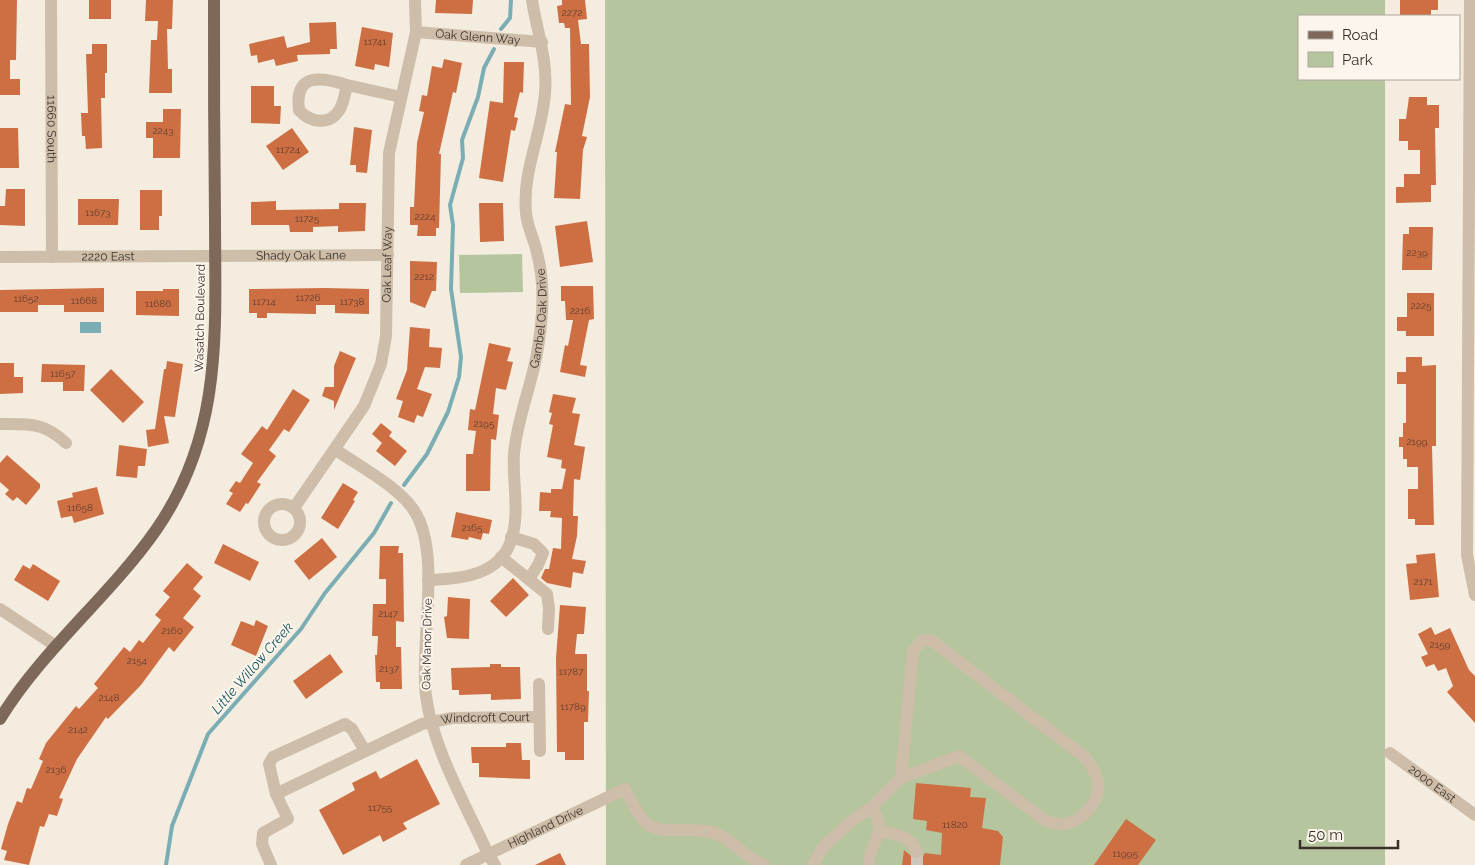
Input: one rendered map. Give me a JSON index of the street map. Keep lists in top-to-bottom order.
{
  "streets": {
    "main road": ["Wasatch Boulevard"],
    "street": [
      "Oak Glenn Way",
      "11660 South",
      "Shady Oak Lane",
      "2220 East",
      "Oak Leaf Way",
      "Gambel Oak Drive",
      "Oak Manor Drive",
      "Windcroft Court",
      "2000 East",
      "Highland Drive"
    ]
  },
  "crossings": [
    ["Oak Glenn Way", "Oak Leaf Way"],
    ["Oak Glenn Way", "Gambel Oak Drive"],
    ["11660 South", "2220 East"],
    ["Shady Oak Lane", "2220 East"],
    ["Shady Oak Lane", "Oak Leaf Way"],
    ["Shady Oak Lane", "Wasatch Boulevard"],
    ["2220 East", "Wasatch Boulevard"],
    ["Oak Leaf Way", "Oak Manor Drive"],
    ["Oak Manor Drive", "Windcroft Court"],
    ["Oak Manor Drive", "Highland Drive"]
  ],
  "water": ["Little Willow Creek"],
  "house_numbers": [
    "2272",
    "11741",
    "2243",
    "11724",
    "11673",
    "2224",
    "11725",
    "2239",
    "2212",
    "11726",
    "11652",
    "11668",
    "11714",
    "11738",
    "11686",
    "2225",
    "2216",
    "11657",
    "2195",
    "2199",
    "11658",
    "2165",
    "2171",
    "2147",
    "2160",
    "2159",
    "2154",
    "2137",
    "11787",
    "2148",
    "11789",
    "2142",
    "2136",
    "11755",
    "11820",
    "11995"
  ],
  "legend": ["Road", "Park"],
  "scale_bar": "50 m"
}
